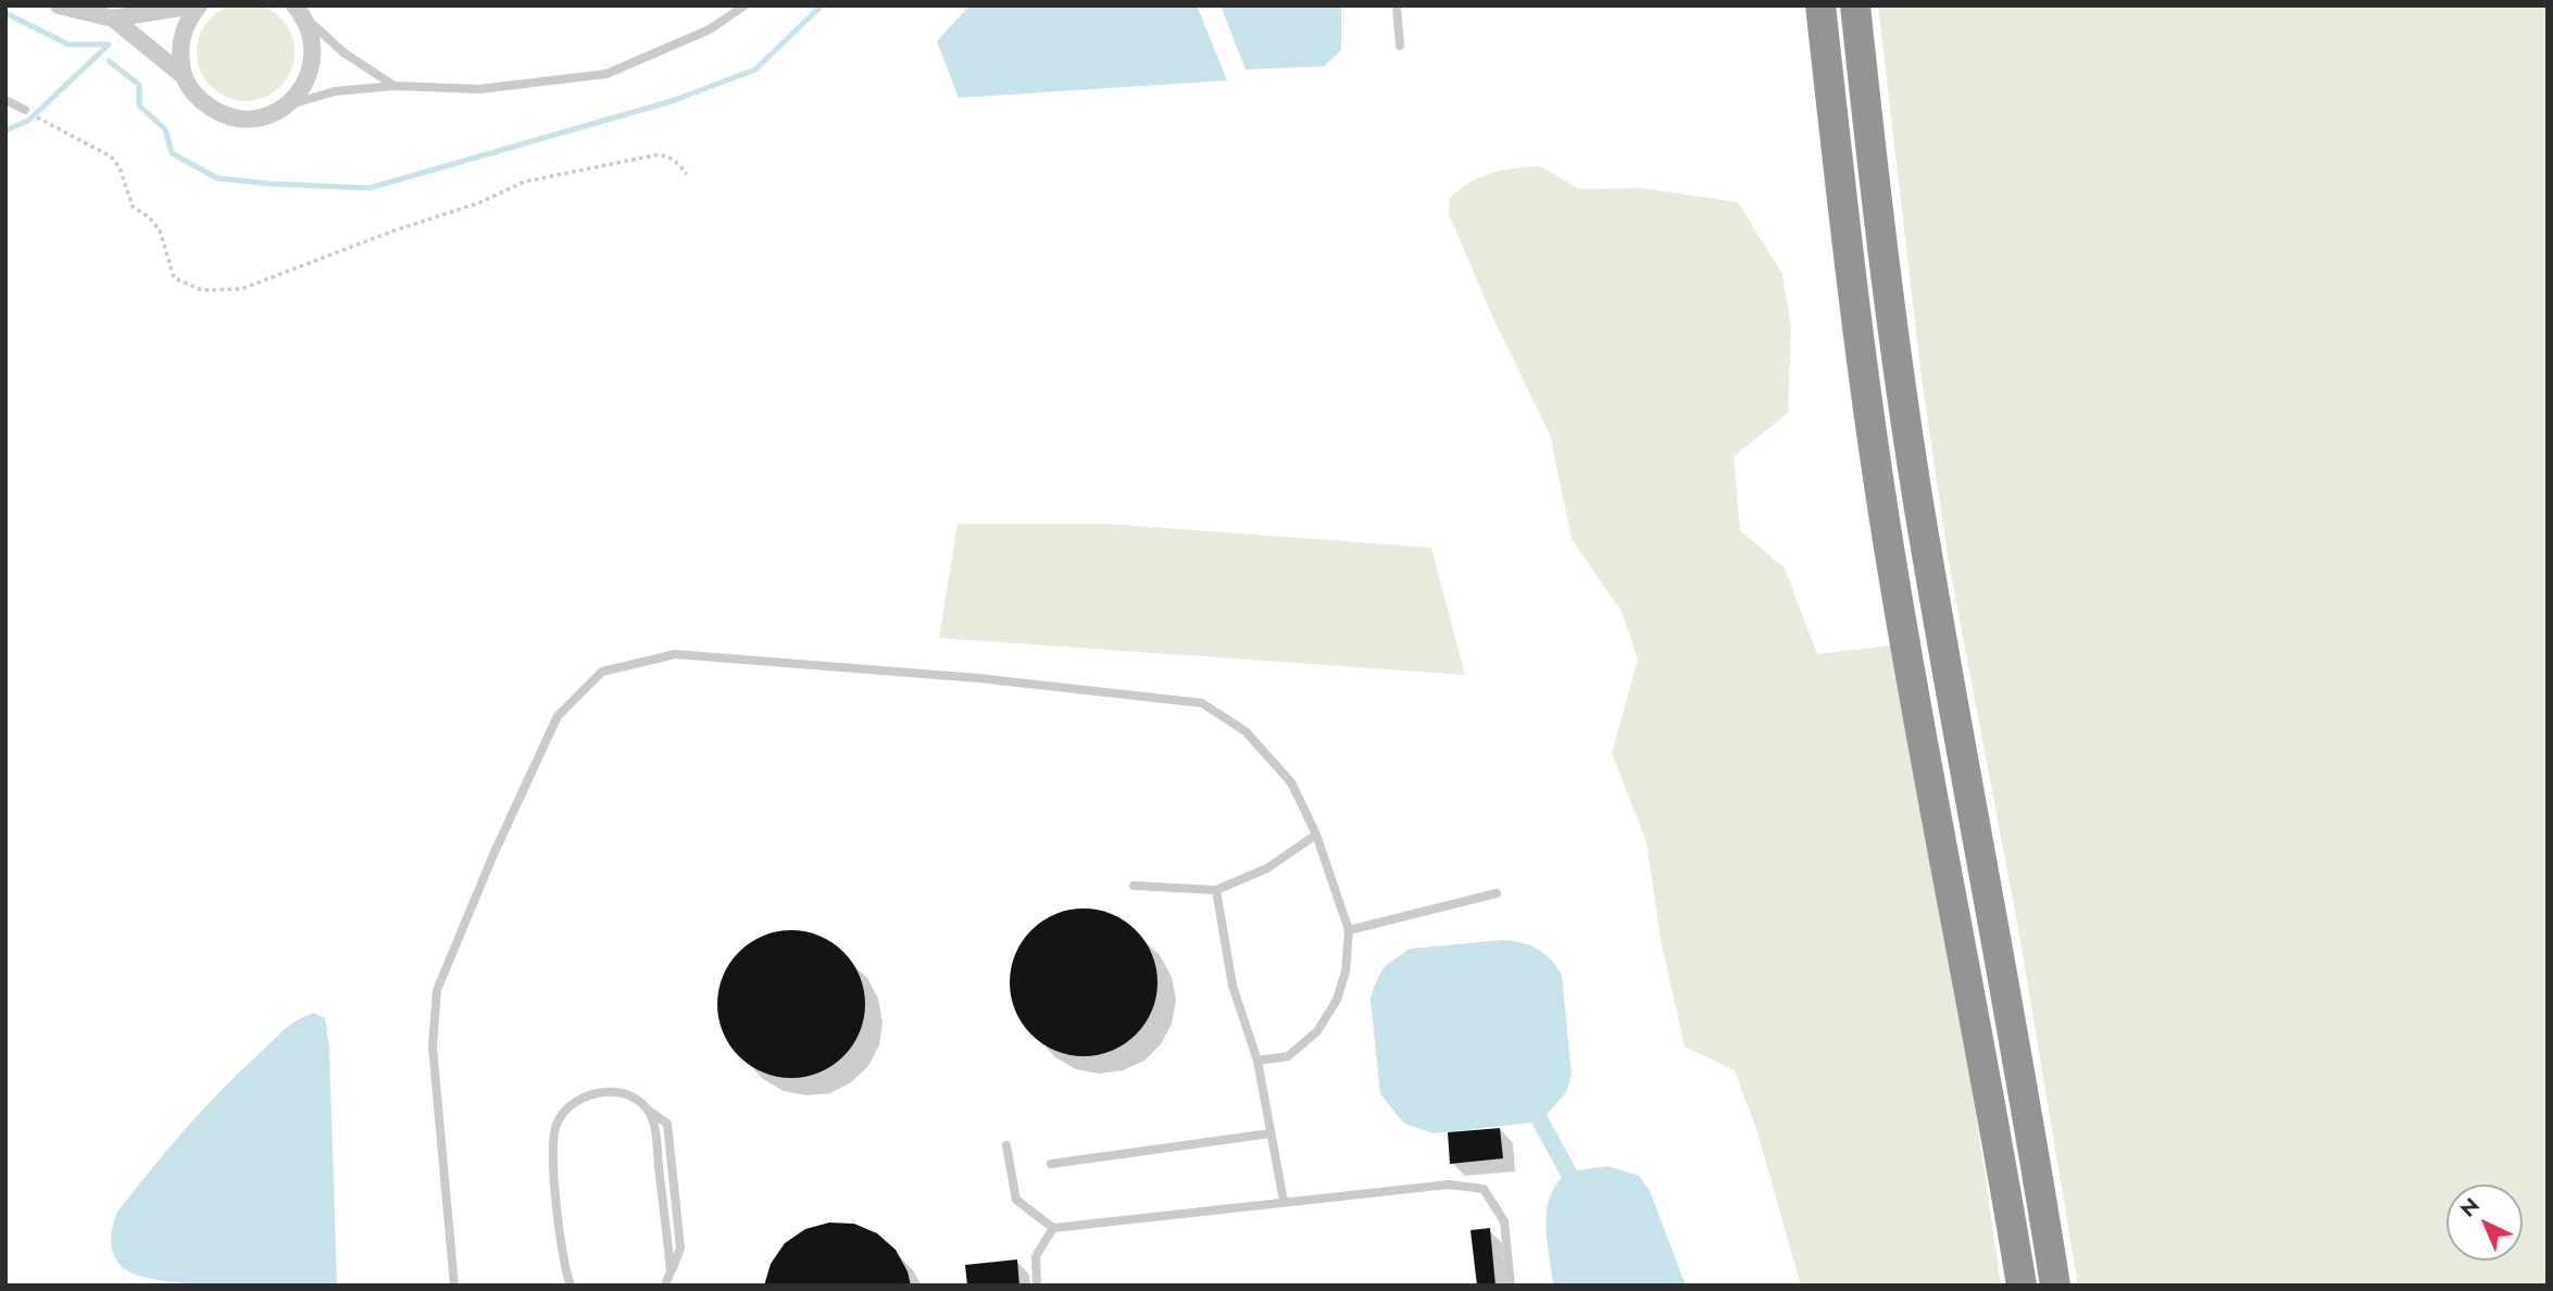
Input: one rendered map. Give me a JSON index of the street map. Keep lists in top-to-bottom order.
{
  "north": "top left"
}
